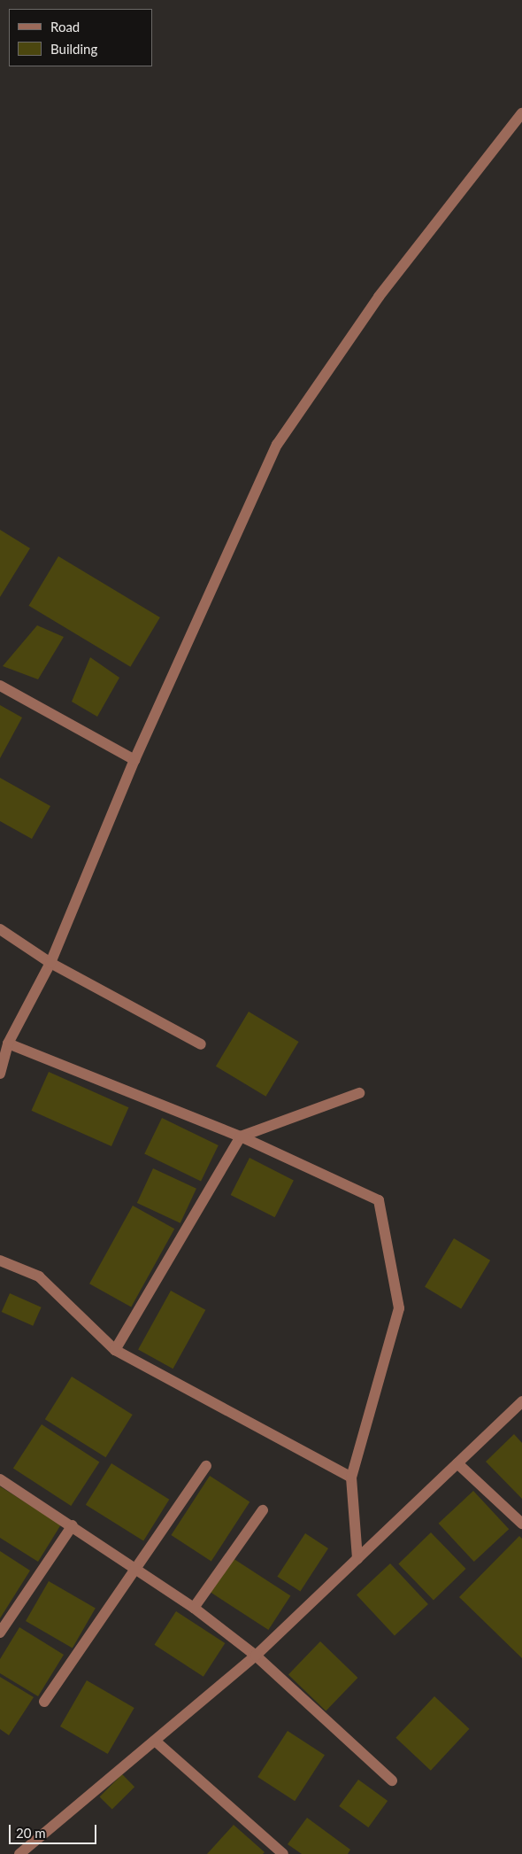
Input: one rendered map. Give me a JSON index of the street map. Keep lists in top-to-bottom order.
{
  "legend": ["Road", "Building"],
  "scale_bar": "20 m"
}
